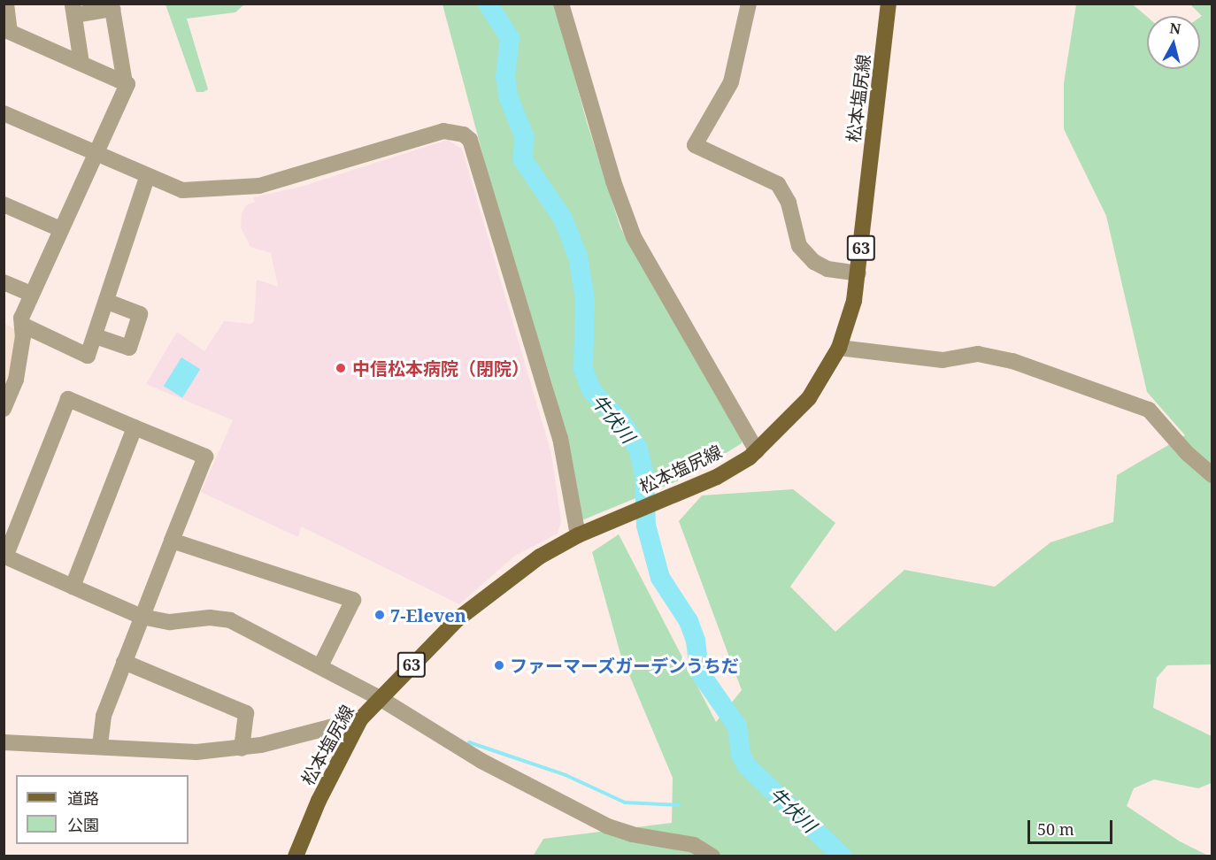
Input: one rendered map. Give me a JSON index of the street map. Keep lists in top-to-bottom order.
{
  "streets": {
    "main road": ["松本塩尻線", "63"]
  },
  "water": ["牛伏川"],
  "places": ["中信松本病院（閉院）", "7-Eleven", "ファーマーズガーデンうちだ"],
  "legend": ["道路", "公園"],
  "scale_bar": "50 m",
  "north": "top"
}
